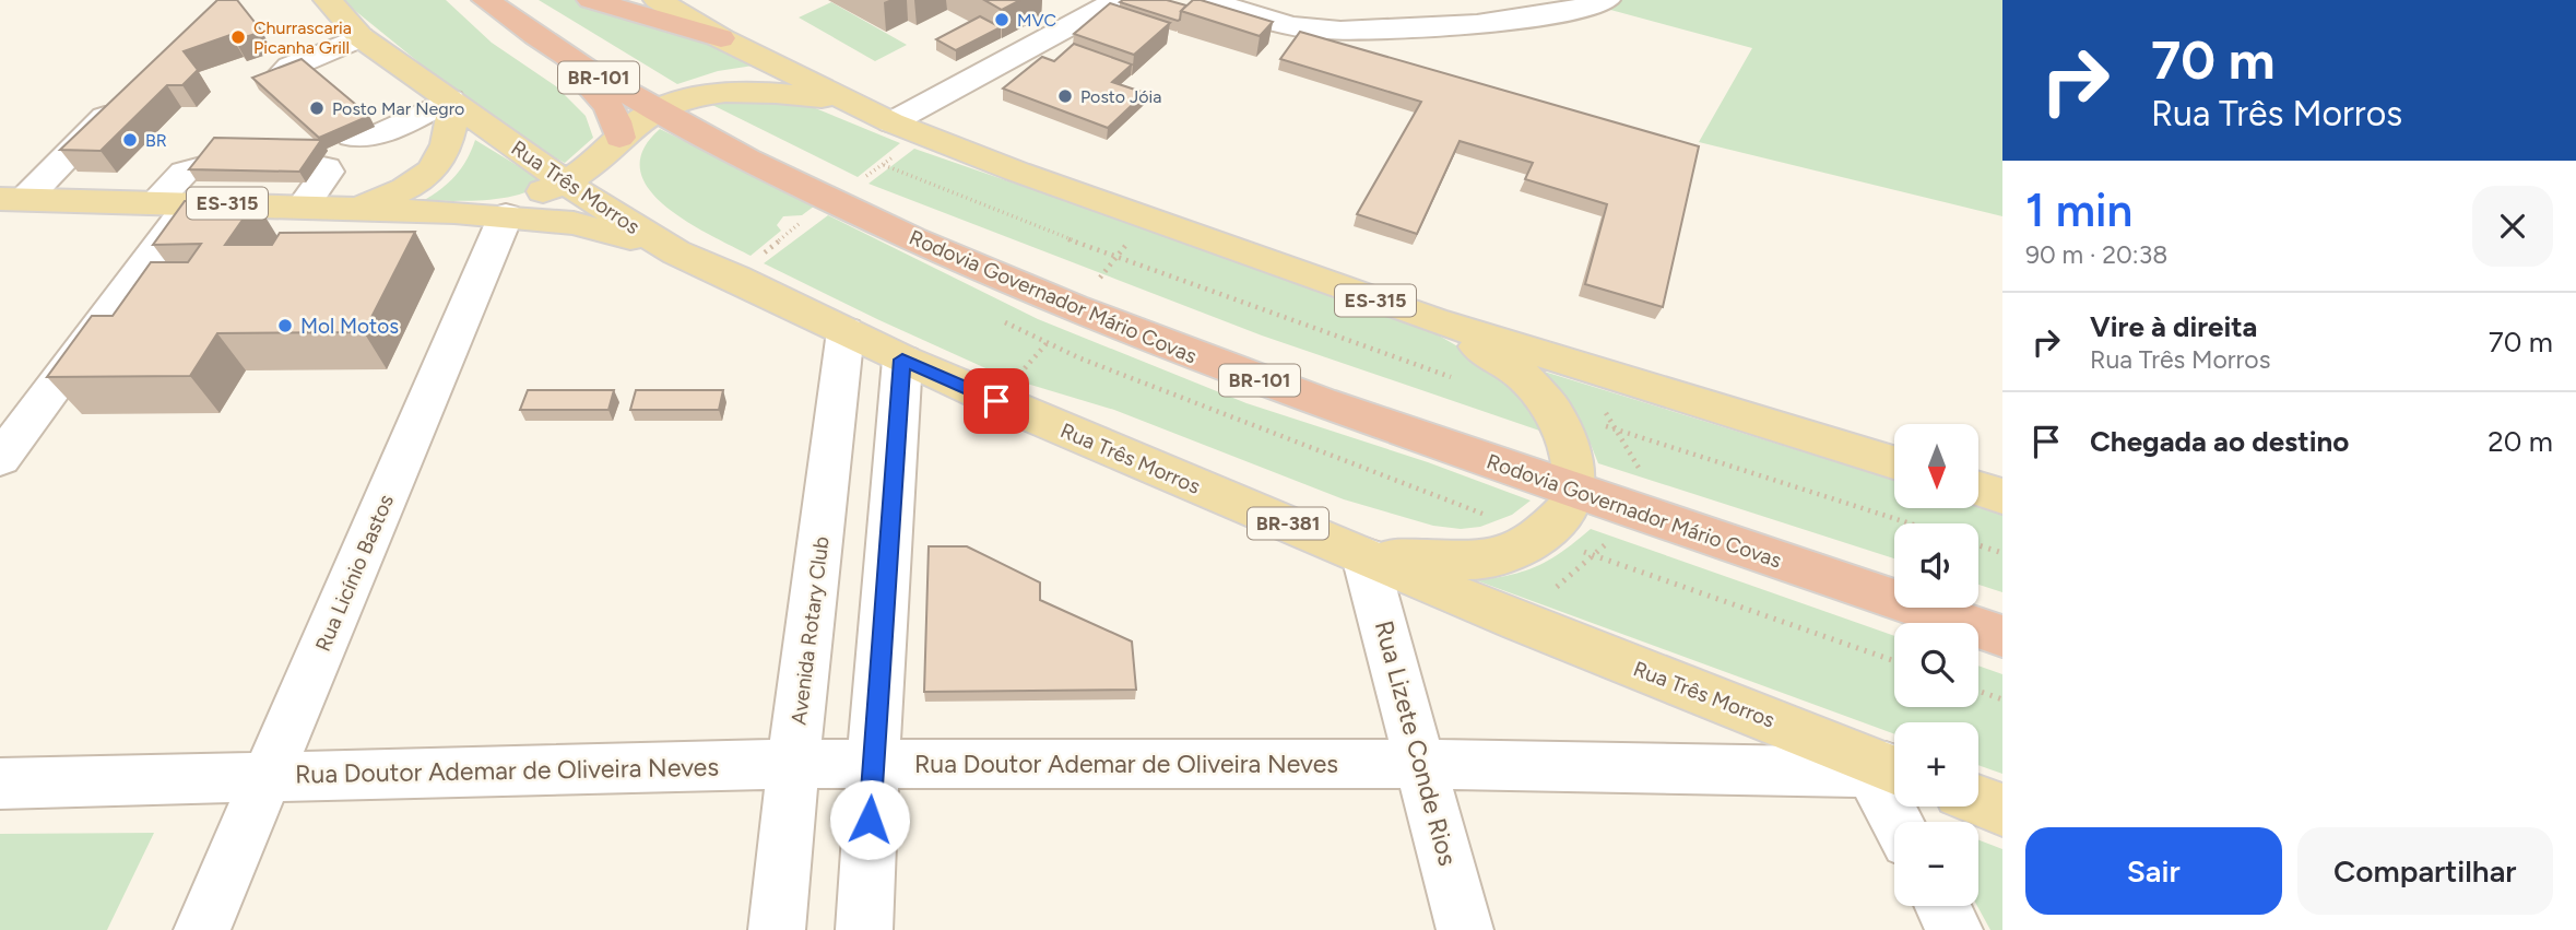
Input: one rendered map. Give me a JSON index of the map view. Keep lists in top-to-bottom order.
{
  "streets": {
    "highway": ["BR-101", "Rodovia Governador Mário Covas"],
    "main road": ["Rua Três Morros", "ES-315", "BR-381"],
    "street": [
      "Rua Licínio Bastos",
      "Avenida Rotary Club",
      "Rua Lizete Conde Rios",
      "Rua Doutor Ademar de Oliveira Neves"
    ]
  },
  "crossings": [
    ["Rua Três Morros", "ES-315"],
    ["Rua Três Morros", "Avenida Rotary Club"],
    ["Rua Três Morros", "Rua Lizete Conde Rios"],
    ["Rua Três Morros", "Rua Doutor Ademar de Oliveira Neves"],
    ["ES-315", "Rua Licínio Bastos"],
    ["Rua Licínio Bastos", "Rua Doutor Ademar de Oliveira Neves"],
    ["Avenida Rotary Club", "Rua Doutor Ademar de Oliveira Neves"],
    ["Rua Lizete Conde Rios", "Rua Doutor Ademar de Oliveira Neves"]
  ],
  "places": [
    "MVC",
    "Churrascaria Picanha Grill",
    "Posto Jóia",
    "Posto Mar Negro",
    "BR",
    "Mol Motos"
  ],
  "north": "bottom",
  "page": {
    "turn": ["70 m", "Rua Três Morros"],
    "heading": ["1 min", "90 m · 20:38"],
    "list": [
      {
        "name": "Vire à direita",
        "note": "Rua Três Morros",
        "value": "70 m"
      },
      {
        "name": "Chegada ao destino",
        "value": "20 m"
      }
    ],
    "map_buttons": ["+", "−"],
    "buttons": ["Sair", "Compartilhar"]
  }
}
